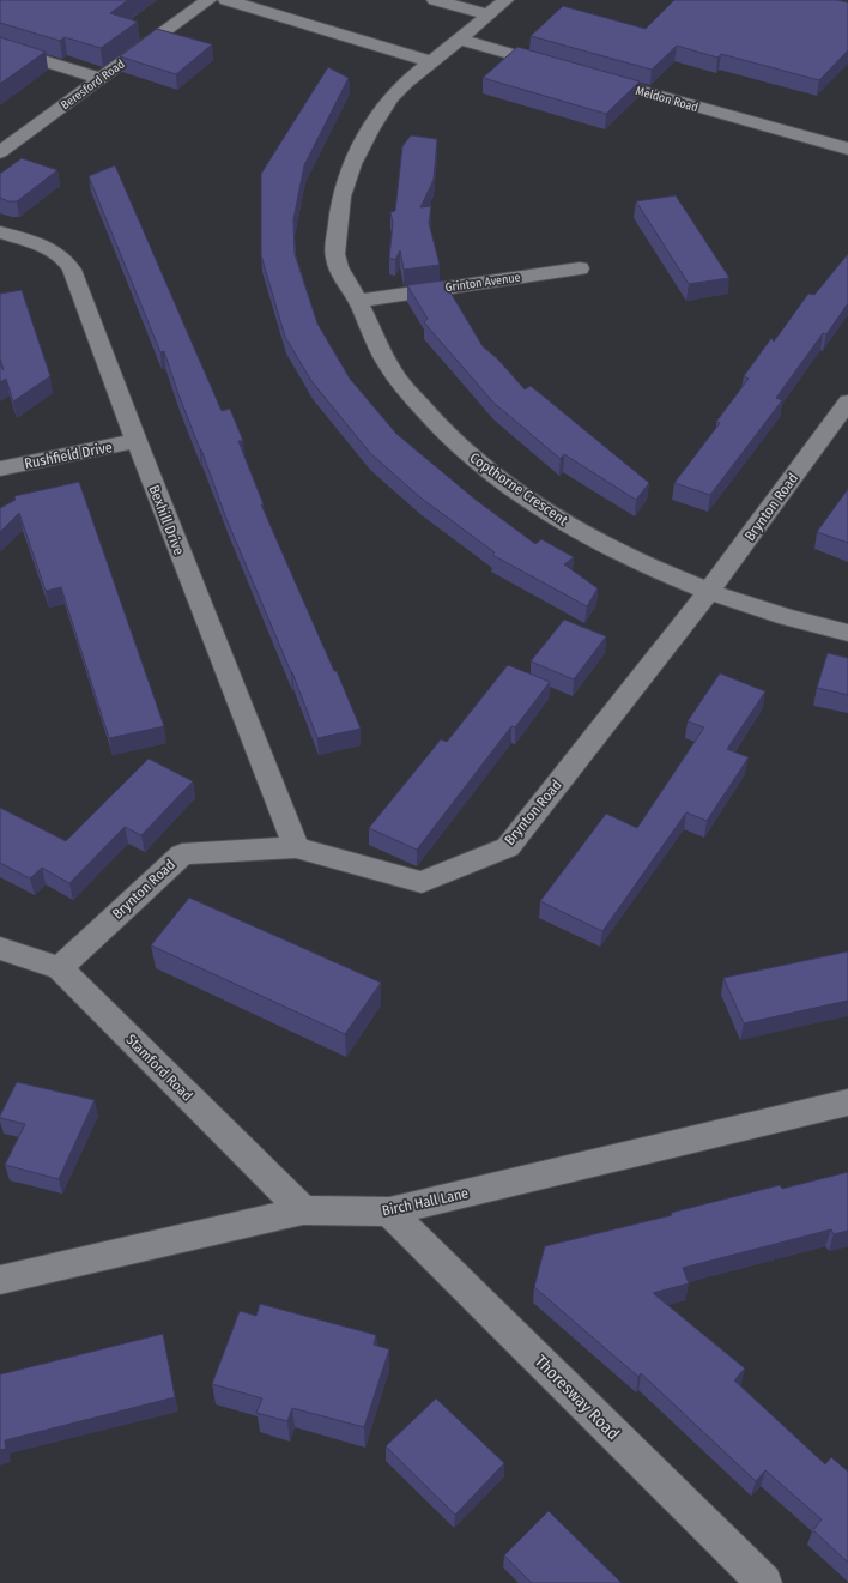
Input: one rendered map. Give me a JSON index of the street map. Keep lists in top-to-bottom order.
{
  "streets": {
    "street": [
      "Beresford Road",
      "Meldon Road",
      "Grinton Avenue",
      "Rushfield Drive",
      "Copthorne Crescent",
      "Brynton Road",
      "Bexhill Drive",
      "Stamford Road",
      "Birch Hall Lane",
      "Thoresway Road"
    ]
  },
  "crossings": [
    ["Grinton Avenue", "Copthorne Crescent"],
    ["Rushfield Drive", "Bexhill Drive"],
    ["Copthorne Crescent", "Brynton Road"],
    ["Brynton Road", "Bexhill Drive"],
    ["Brynton Road", "Stamford Road"],
    ["Stamford Road", "Birch Hall Lane"],
    ["Birch Hall Lane", "Thoresway Road"]
  ]
}
